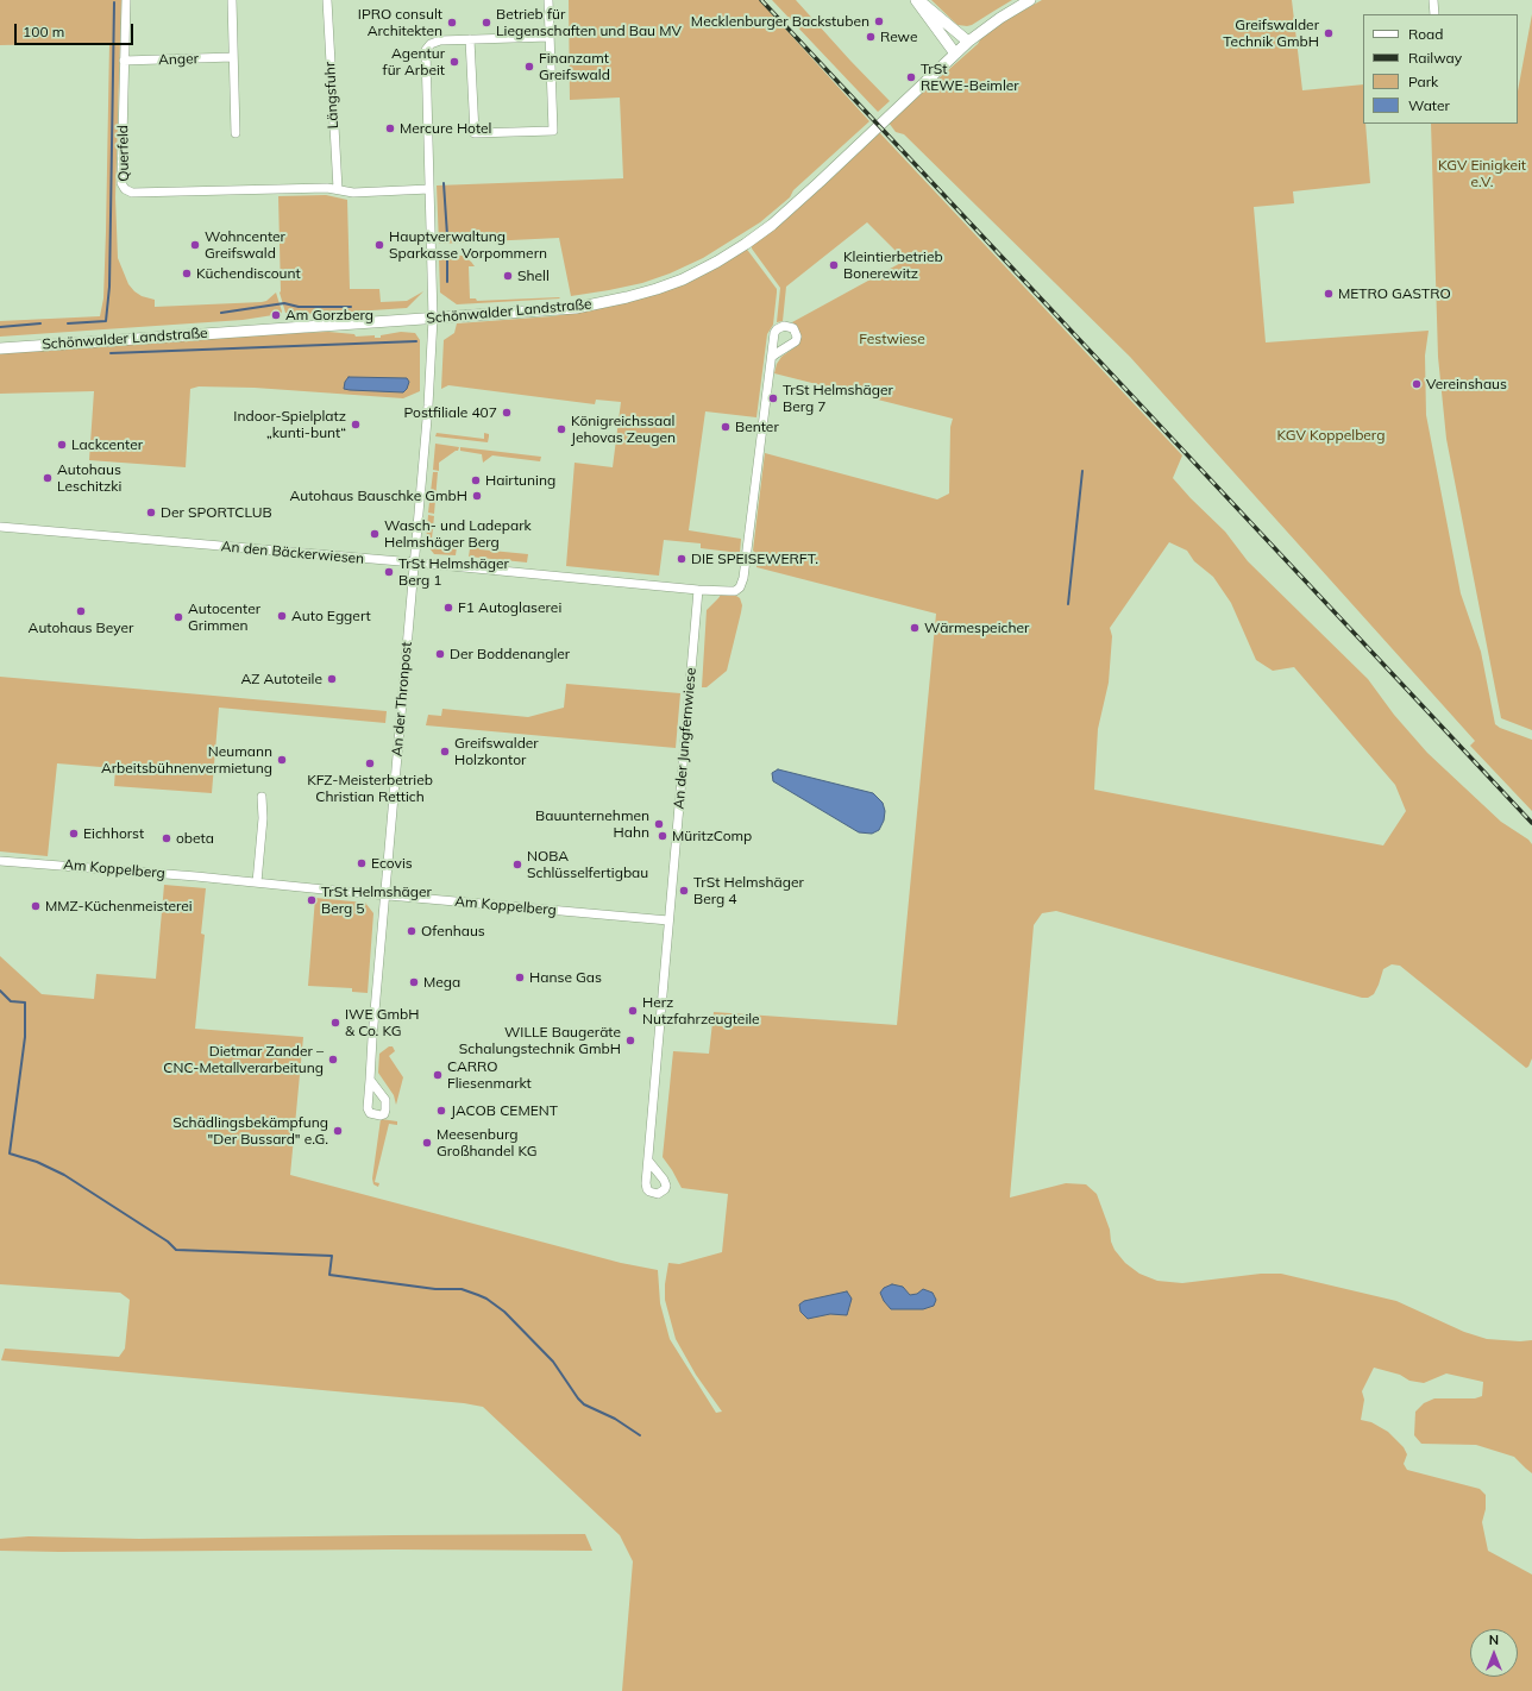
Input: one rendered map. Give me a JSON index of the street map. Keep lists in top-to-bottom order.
{
  "streets": {
    "main road": ["Schönwalder Landstraße"],
    "street": [
      "Anger",
      "Längsfuhr",
      "Querfeld",
      "An den Bäckerwiesen",
      "An der Thronpost",
      "An der Jungfernwiese",
      "Am Koppelberg"
    ]
  },
  "crossings": [
    ["Anger", "Querfeld"],
    ["Längsfuhr", "Querfeld"],
    ["Schönwalder Landstraße", "An der Thronpost"],
    ["An den Bäckerwiesen", "An der Thronpost"],
    ["An den Bäckerwiesen", "An der Jungfernwiese"],
    ["An der Thronpost", "Am Koppelberg"],
    ["An der Jungfernwiese", "Am Koppelberg"]
  ],
  "parks": ["KGV Einigkeit e.V.", "Festwiese", "KGV Koppelberg"],
  "places": [
    "Mecklenburger Backstuben",
    "IPRO consult Architekten",
    "Betrieb für Liegenschaften und Bau MV",
    "Greifswalder Technik GmbH",
    "Rewe",
    "Agentur für Arbeit",
    "Finanzamt Greifswald",
    "TrSt REWE-Beimler",
    "Mercure Hotel",
    "Wohncenter Greifswald",
    "Hauptverwaltung Sparkasse Vorpommern",
    "Kleintierbetrieb Bonerewitz",
    "Küchendiscount",
    "Shell",
    "METRO GASTRO",
    "Am Gorzberg",
    "Vereinshaus",
    "TrSt Helmshäger Berg 7",
    "Postfiliale 407",
    "Indoor-Spielplatz „kunti-bunt“",
    "Benter",
    "Königreichssaal Jehovas Zeugen",
    "Lackcenter",
    "Autohaus Leschitzki",
    "Hairtuning",
    "Autohaus Bauschke GmbH",
    "Der SPORTCLUB",
    "Wasch- und Ladepark Helmshäger Berg",
    "DIE SPEISEWERFT.",
    "TrSt Helmshäger Berg 1",
    "F1 Autoglaserei",
    "Autohaus Beyer",
    "Auto Eggert",
    "Autocenter Grimmen",
    "Wärmespeicher",
    "Der Boddenangler",
    "AZ Autoteile",
    "Greifswalder Holzkontor",
    "Neumann Arbeitsbühnenvermietung",
    "KFZ-Meisterbetrieb Christian Rettich",
    "Bauunternehmen Hahn",
    "Eichhorst",
    "MüritzComp",
    "obeta",
    "Ecovis",
    "NOBA Schlüsselfertigbau",
    "TrSt Helmshäger Berg 4",
    "TrSt Helmshäger Berg 5",
    "MMZ-Küchenmeisterei",
    "Ofenhaus",
    "Hanse Gas",
    "Mega",
    "Herz Nutzfahrzeugteile",
    "IWE GmbH & Co. KG",
    "WILLE Baugeräte Schalungstechnik GmbH",
    "Dietmar Zander – CNC-Metallverarbeitung",
    "CARRO Fliesenmarkt",
    "JACOB CEMENT",
    "Schädlingsbekämpfung \"Der Bussard\" e.G.",
    "Meesenburg Großhandel KG"
  ],
  "legend": [
    "Road",
    "Railway",
    "Park",
    "Water"
  ],
  "scale_bar": "100 m",
  "north": "top"
}
